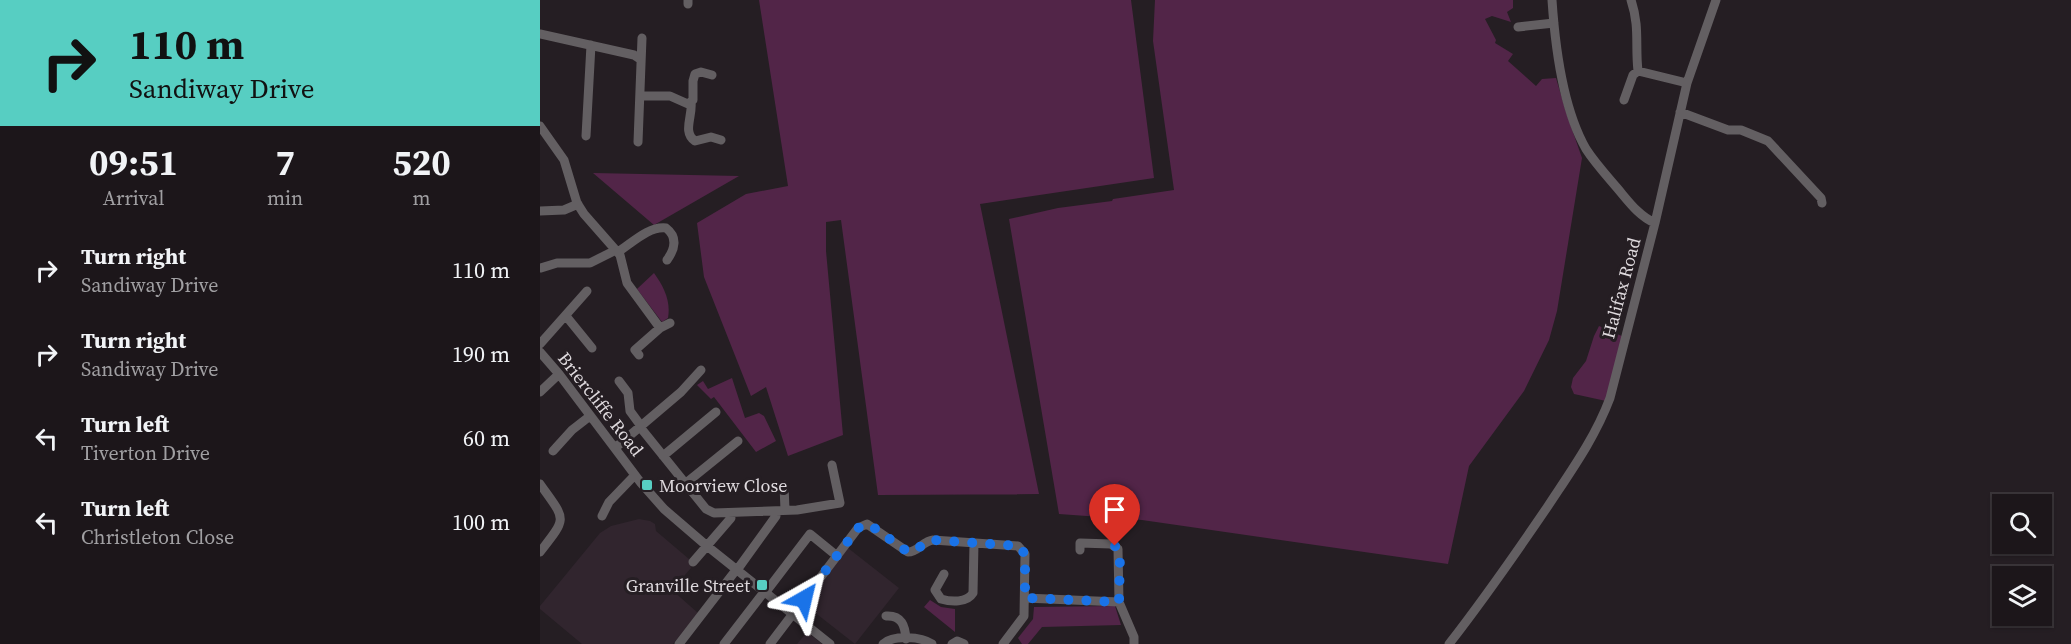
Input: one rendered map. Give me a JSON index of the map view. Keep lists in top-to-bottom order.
{
  "streets": {
    "street": ["Halifax Road", "Briercliffe Road"]
  },
  "places": {
    "transit": ["Moorview Close", "Granville Street"]
  },
  "page": {
    "turn": ["110 m", "Sandiway Drive"],
    "eta": [
      "09:51",
      "Arrival",
      "7",
      "min",
      "520",
      "m"
    ],
    "list": [
      {
        "name": "Turn right",
        "note": "Sandiway Drive",
        "value": "110 m"
      },
      {
        "name": "Turn right",
        "note": "Sandiway Drive",
        "value": "190 m"
      },
      {
        "name": "Turn left",
        "note": "Tiverton Drive",
        "value": "60 m"
      },
      {
        "name": "Turn left",
        "note": "Christleton Close",
        "value": "100 m"
      }
    ]
  }
}
